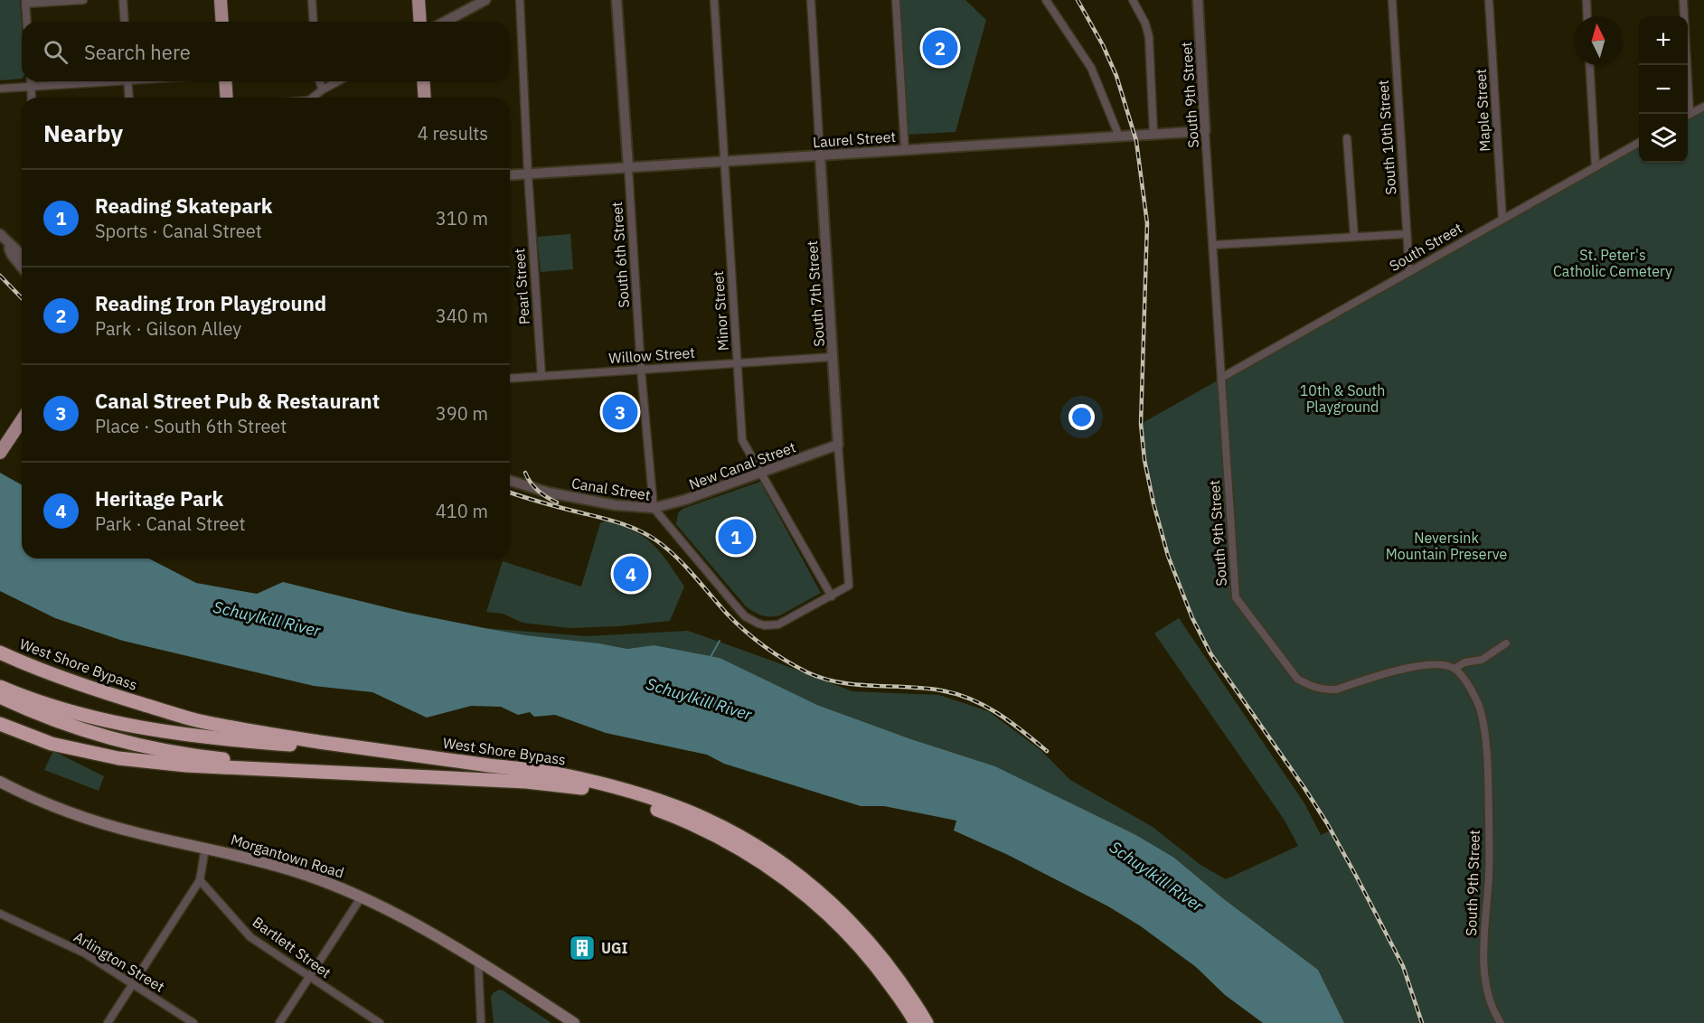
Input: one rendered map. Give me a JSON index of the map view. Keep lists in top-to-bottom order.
{
  "streets": {
    "highway": ["West Shore Bypass"],
    "main road": ["Morgantown Road"],
    "street": [
      "South 9th Street",
      "Maple Street",
      "South 10th Street",
      "Laurel Street",
      "South Street",
      "South 6th Street",
      "Pearl Street",
      "South 7th Street",
      "Minor Street",
      "Willow Street",
      "New Canal Street",
      "Canal Street",
      "Bartlett Street",
      "Arlington Street"
    ]
  },
  "crossings": [
    ["South 9th Street", "Laurel Street"],
    ["South 9th Street", "South Street"],
    ["Maple Street", "South Street"],
    ["South 10th Street", "South Street"],
    ["Laurel Street", "South 6th Street"],
    ["Laurel Street", "Pearl Street"],
    ["Laurel Street", "South 7th Street"],
    ["Laurel Street", "Minor Street"],
    ["South 6th Street", "Willow Street"],
    ["South 6th Street", "New Canal Street"],
    ["South 6th Street", "Canal Street"],
    ["Pearl Street", "Willow Street"],
    ["South 7th Street", "Willow Street"],
    ["South 7th Street", "New Canal Street"],
    ["South 7th Street", "Canal Street"],
    ["Minor Street", "Willow Street"],
    ["Minor Street", "New Canal Street"],
    ["Minor Street", "Canal Street"],
    ["New Canal Street", "Canal Street"]
  ],
  "water": ["Schuylkill River"],
  "parks": ["St. Peter's Catholic Cemetery", "10th & South Playground", "Neversink Mountain Preserve"],
  "places": {
    "building": ["UGI"]
  },
  "north": "top",
  "page": {
    "map_buttons": ["+", "−"],
    "search": "Search here",
    "pins": [
      "2",
      "3",
      "1",
      "4"
    ],
    "heading": ["Nearby", "4 results"],
    "list": [
      {
        "mark": "1",
        "name": "Reading Skatepark",
        "note": "Sports · Canal Street",
        "value": "310 m"
      },
      {
        "mark": "2",
        "name": "Reading Iron Playground",
        "note": "Park · Gilson Alley",
        "value": "340 m"
      },
      {
        "mark": "3",
        "name": "Canal Street Pub & Restaurant",
        "note": "Place · South 6th Street",
        "value": "390 m"
      },
      {
        "mark": "4",
        "name": "Heritage Park",
        "note": "Park · Canal Street",
        "value": "410 m"
      }
    ]
  }
}
